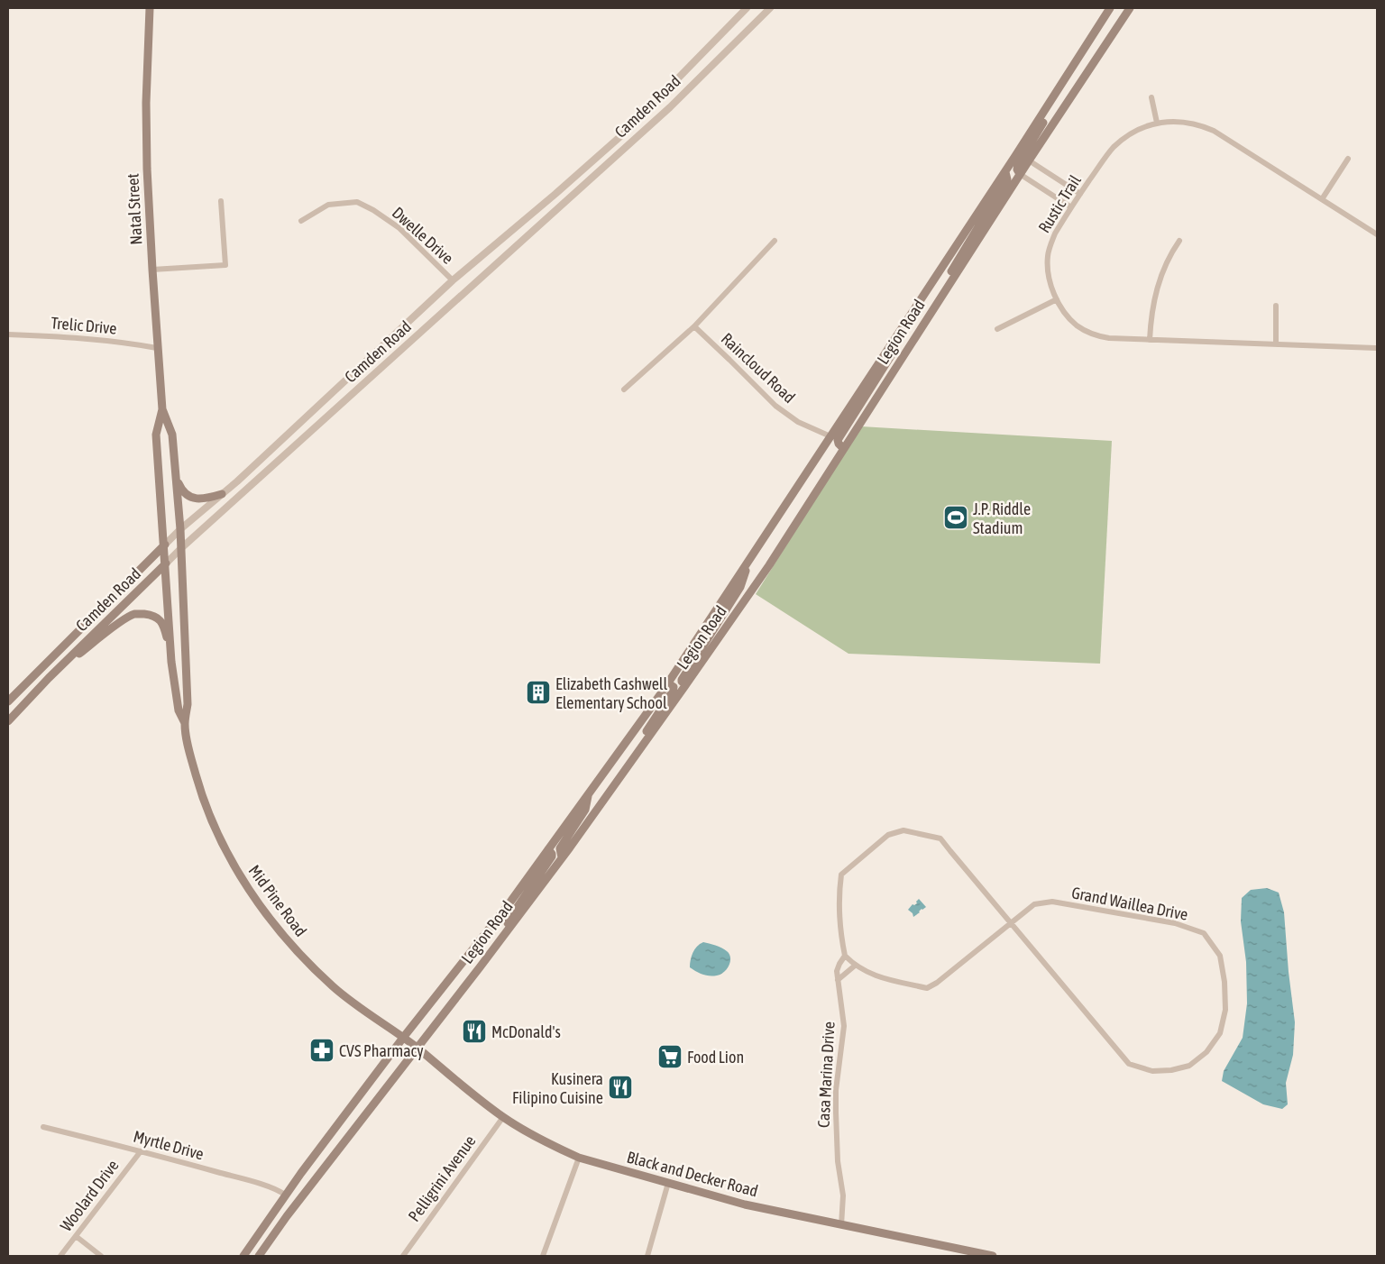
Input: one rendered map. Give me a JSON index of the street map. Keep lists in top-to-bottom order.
{
  "streets": {
    "main road": [
      "Camden Road",
      "Natal Street",
      "Legion Road",
      "Mid Pine Road",
      "Black and Decker Road"
    ],
    "street": [
      "Rustic Trail",
      "Dwelle Drive",
      "Trelic Drive",
      "Raincloud Road",
      "Grand Waillea Drive",
      "Casa Marina Drive",
      "Myrtle Drive",
      "Pelligrini Avenue",
      "Woolard Drive"
    ]
  },
  "crossings": [
    ["Camden Road", "Natal Street"],
    ["Camden Road", "Dwelle Drive"],
    ["Camden Road", "Mid Pine Road"],
    ["Natal Street", "Trelic Drive"],
    ["Natal Street", "Mid Pine Road"],
    ["Legion Road", "Raincloud Road"],
    ["Legion Road", "Mid Pine Road"],
    ["Legion Road", "Myrtle Drive"],
    ["Legion Road", "Black and Decker Road"],
    ["Mid Pine Road", "Black and Decker Road"],
    ["Grand Waillea Drive", "Casa Marina Drive"],
    ["Casa Marina Drive", "Black and Decker Road"],
    ["Myrtle Drive", "Woolard Drive"],
    ["Black and Decker Road", "Pelligrini Avenue"]
  ],
  "places": {
    "sports": ["J.P. Riddle Stadium"],
    "building": ["Elizabeth Cashwell Elementary School"],
    "restaurant": ["McDonald's", "Kusinera Filipino Cuisine"],
    "pharmacy": ["CVS Pharmacy"],
    "supermarket": ["Food Lion"]
  }
}
